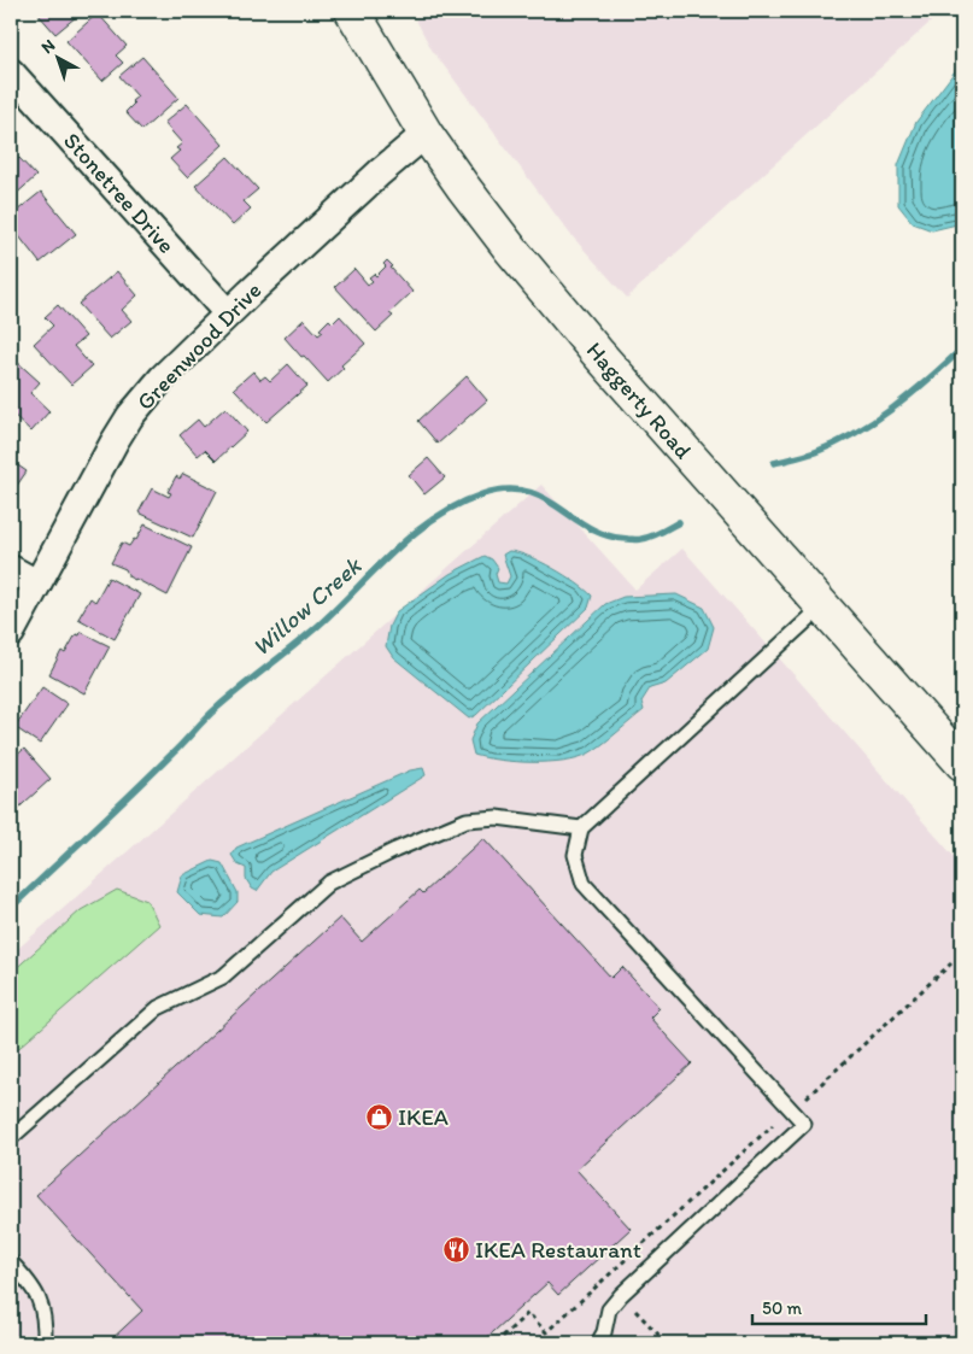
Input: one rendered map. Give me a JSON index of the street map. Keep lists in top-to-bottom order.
{
  "streets": {
    "main road": ["Haggerty Road"],
    "street": ["Stonetree Drive", "Greenwood Drive"]
  },
  "crossings": [
    ["Stonetree Drive", "Greenwood Drive"],
    ["Greenwood Drive", "Haggerty Road"]
  ],
  "water": ["Willow Creek"],
  "places": {
    "shop": ["IKEA"],
    "restaurant": ["IKEA Restaurant"]
  },
  "scale_bar": "50 m",
  "north": "top left"
}
